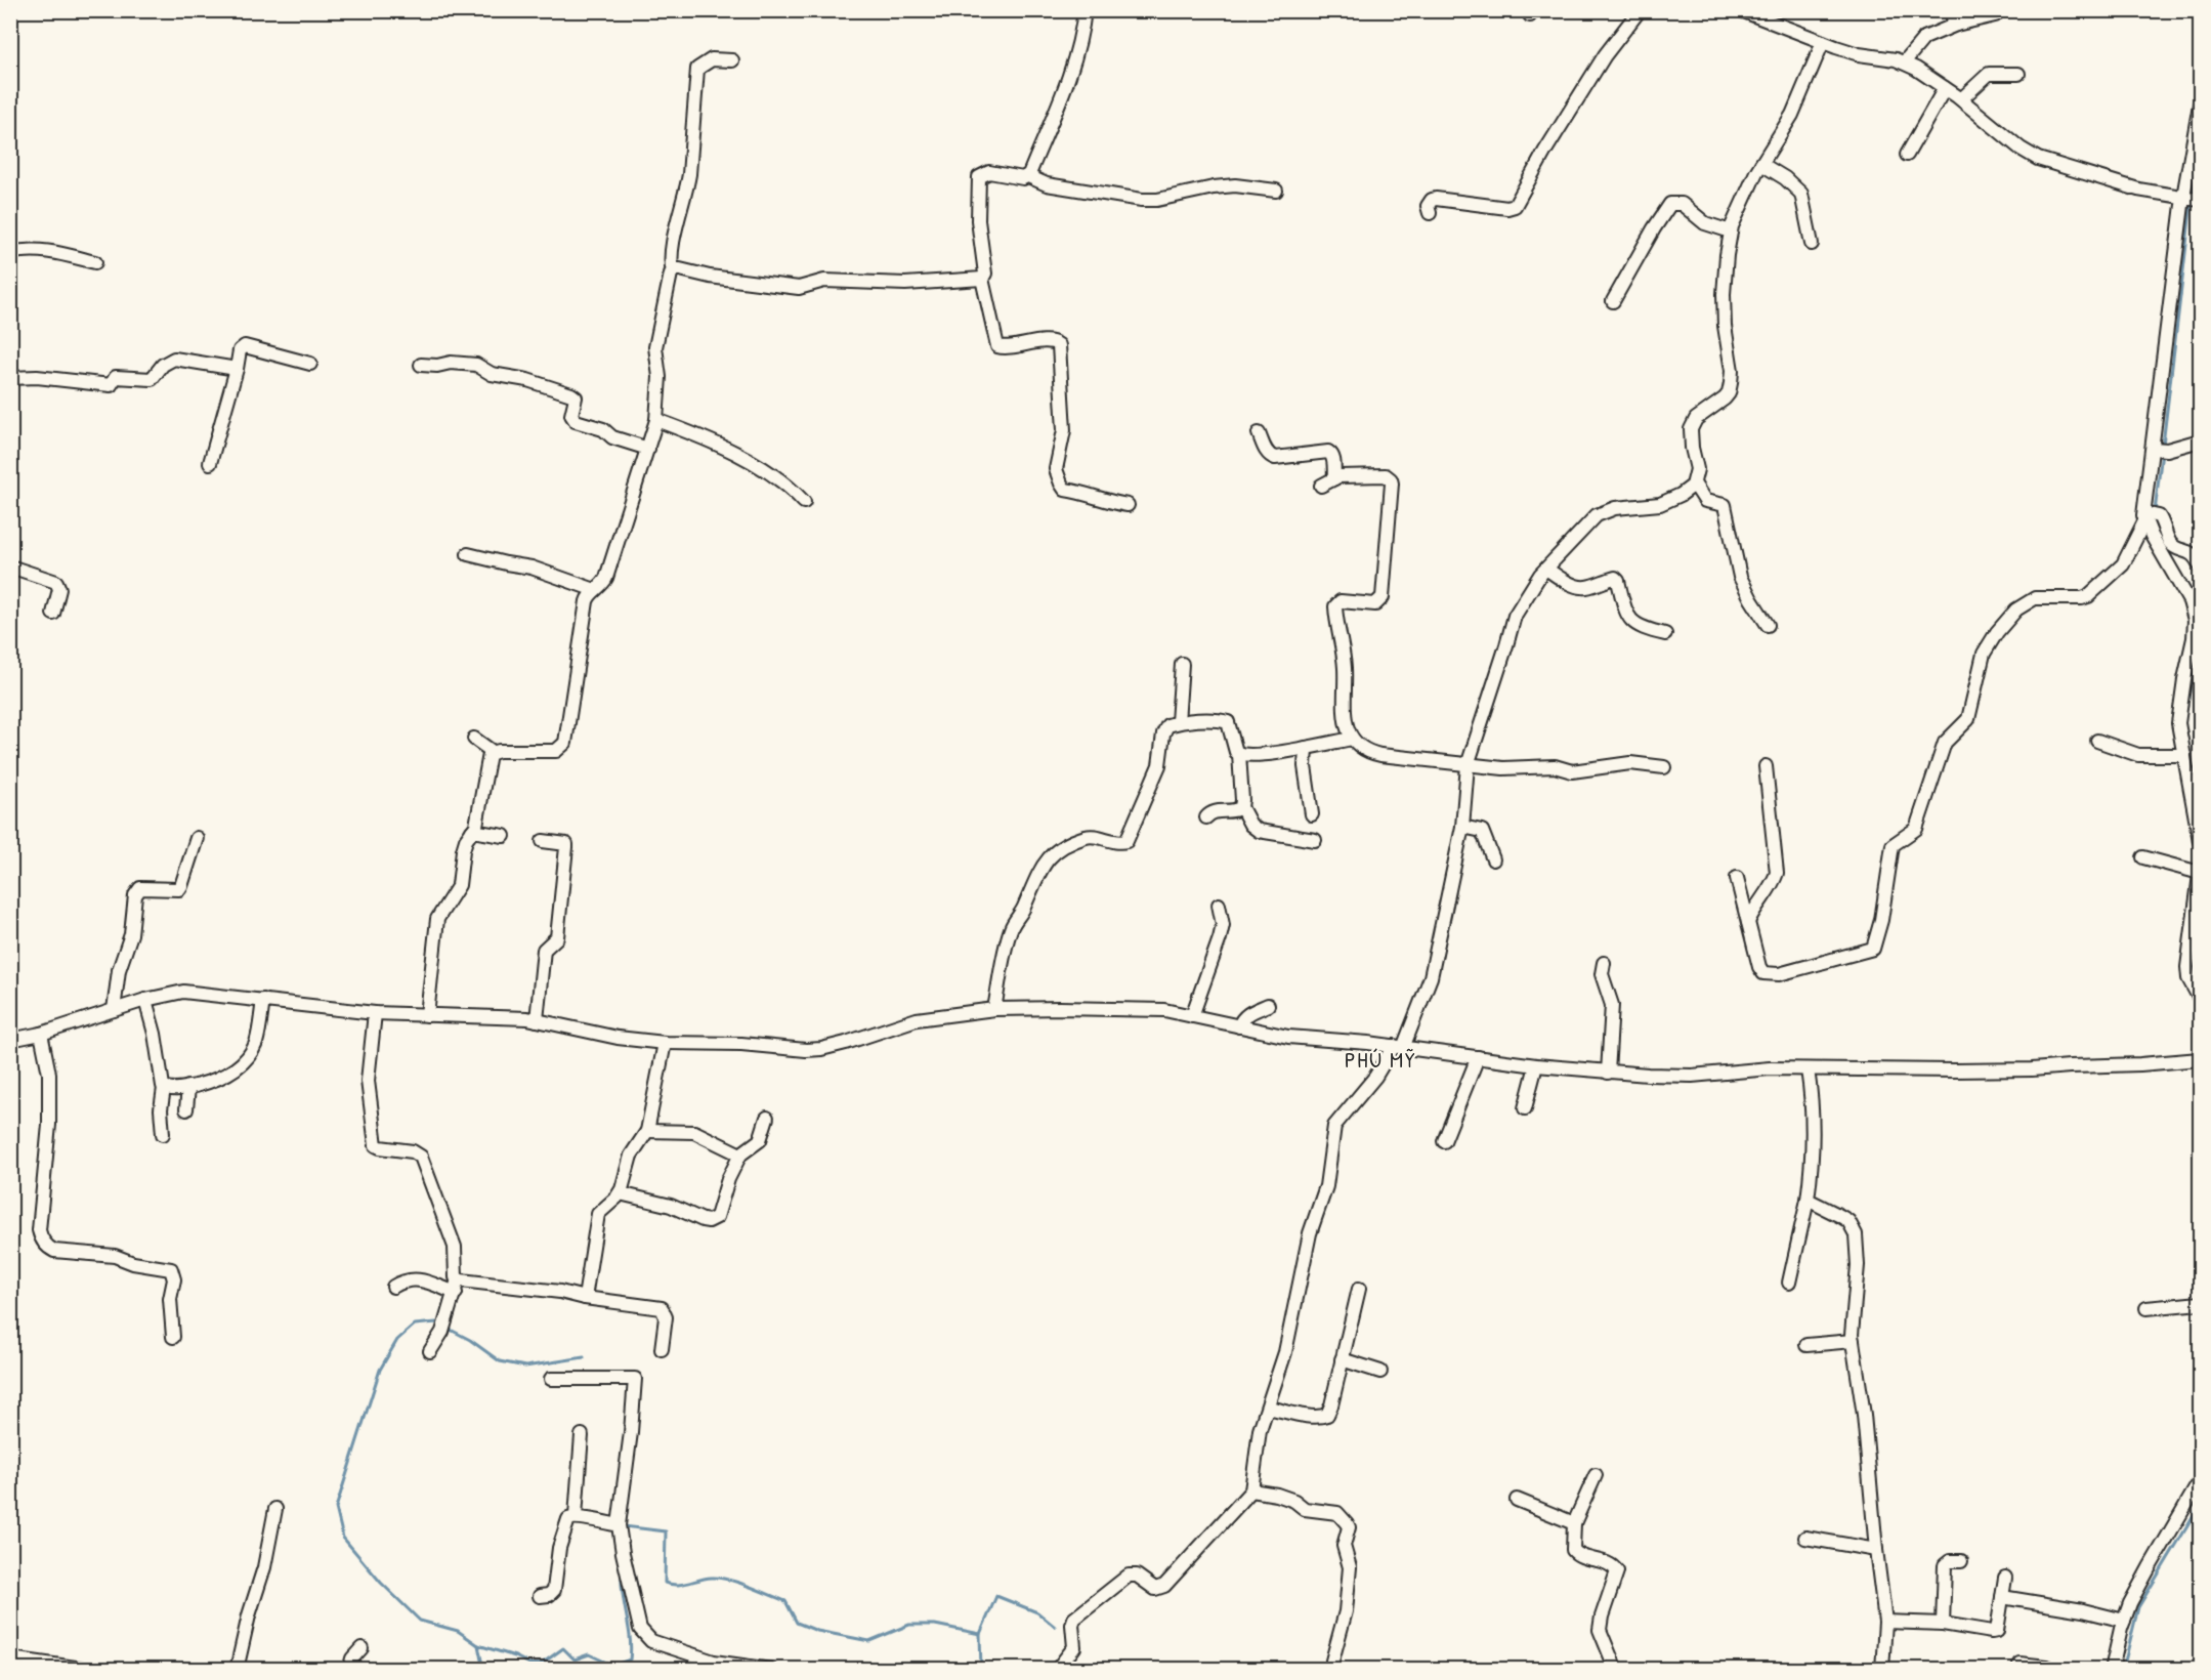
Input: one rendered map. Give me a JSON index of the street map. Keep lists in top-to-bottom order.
{
  "districts": ["PHÚ MỸ"]
}
